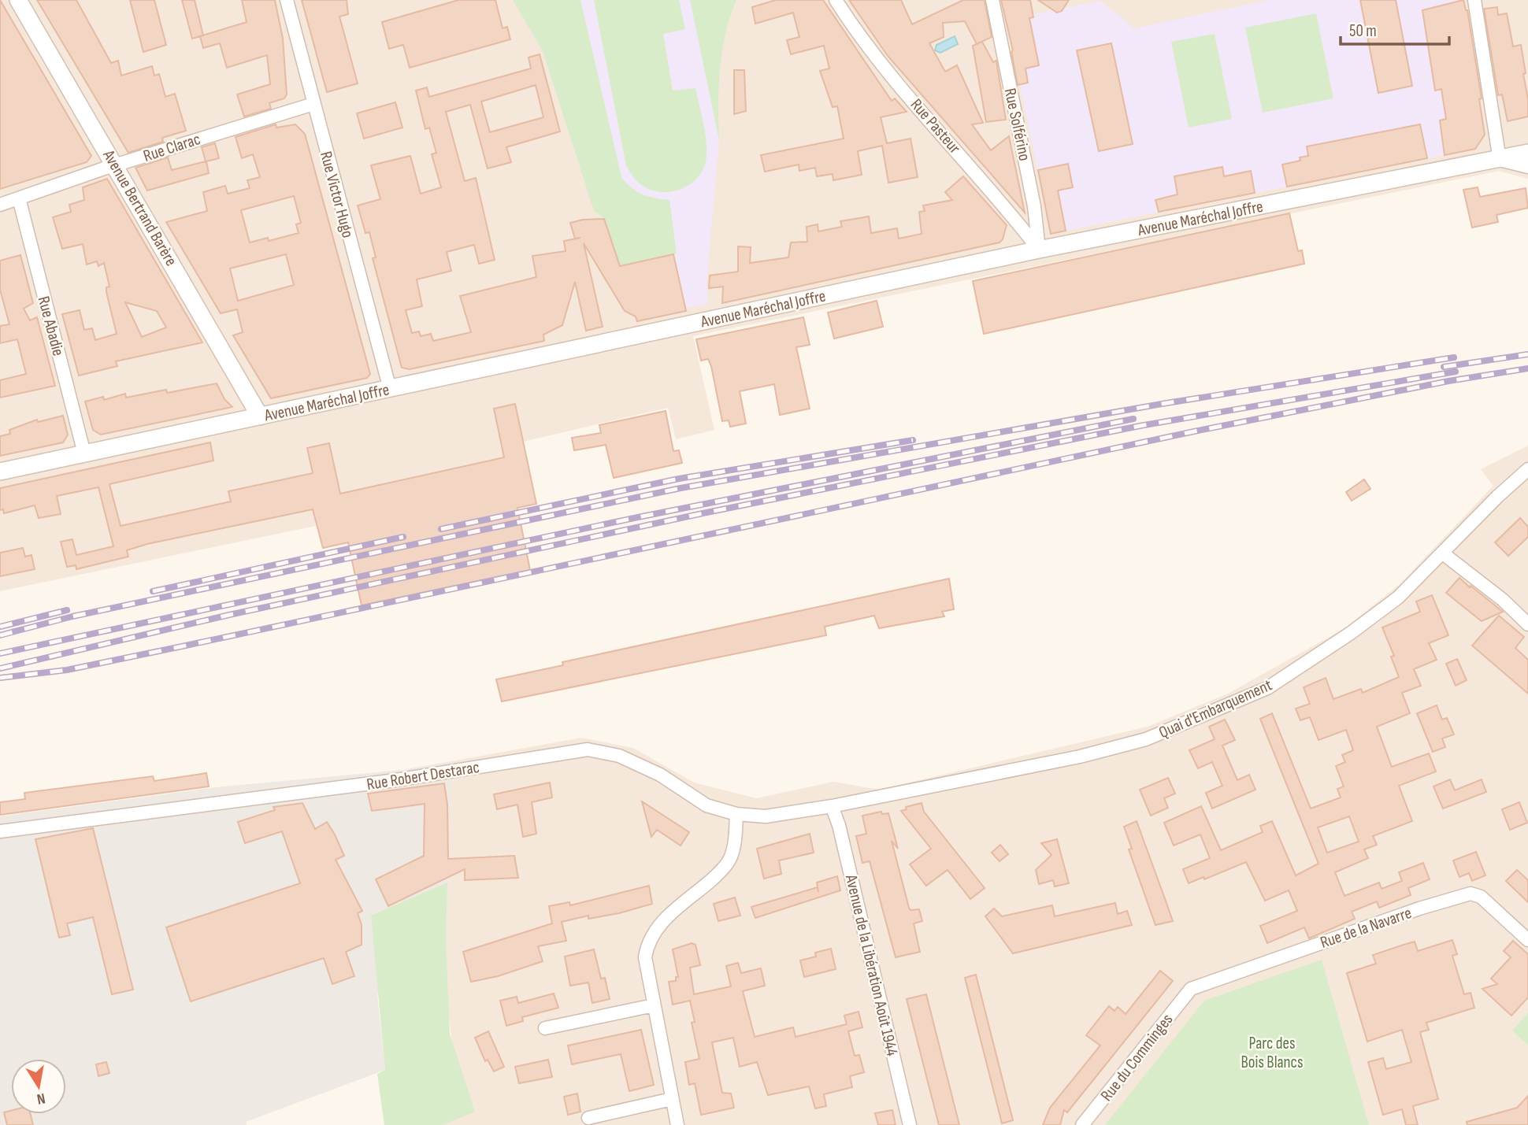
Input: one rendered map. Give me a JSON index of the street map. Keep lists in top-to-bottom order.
{
  "streets": {
    "main road": ["Avenue Bertrand Barère", "Avenue Maréchal Joffre"],
    "street": [
      "Rue Solférino",
      "Rue Pasteur",
      "Rue Clarac",
      "Rue Victor Hugo",
      "Rue Abadie",
      "Quai d'Embarquement",
      "Rue Robert Destarac",
      "Rue de la Navarre",
      "Avenue de la Libération Août 1944",
      "Rue du Comminges"
    ]
  },
  "crossings": [
    ["Rue Solférino", "Rue Pasteur"],
    ["Rue Solférino", "Avenue Maréchal Joffre"],
    ["Rue Pasteur", "Avenue Maréchal Joffre"],
    ["Rue Clarac", "Rue Victor Hugo"],
    ["Rue Clarac", "Avenue Bertrand Barère"],
    ["Rue Clarac", "Rue Abadie"],
    ["Rue Victor Hugo", "Avenue Maréchal Joffre"],
    ["Avenue Bertrand Barère", "Avenue Maréchal Joffre"],
    ["Avenue Maréchal Joffre", "Rue Abadie"],
    ["Quai d'Embarquement", "Rue Robert Destarac"],
    ["Quai d'Embarquement", "Avenue de la Libération Août 1944"],
    ["Rue Robert Destarac", "Avenue de la Libération Août 1944"],
    ["Rue de la Navarre", "Rue du Comminges"]
  ],
  "parks": ["Parc des Bois Blancs"],
  "scale_bar": "50 m",
  "north": "bottom"
}
